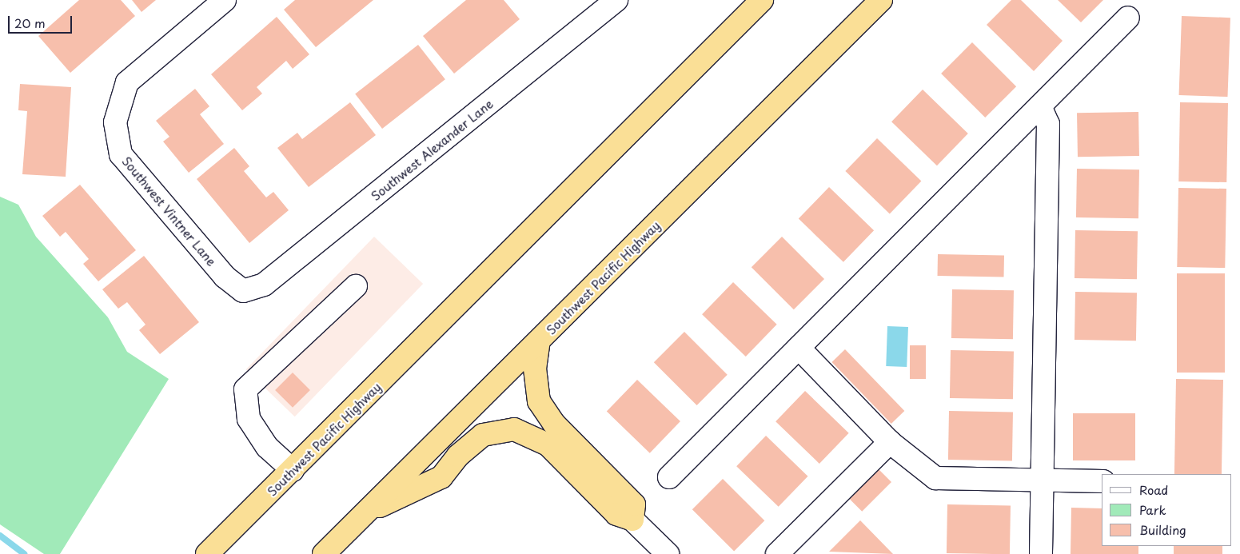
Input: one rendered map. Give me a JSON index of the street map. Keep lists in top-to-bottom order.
{
  "streets": {
    "highway": ["Southwest Pacific Highway"],
    "street": ["Southwest Alexander Lane", "Southwest Vintner Lane"]
  },
  "crossings": [
    ["Southwest Alexander Lane", "Southwest Vintner Lane"]
  ],
  "legend": ["Road", "Park", "Building"],
  "scale_bar": "20 m"
}
